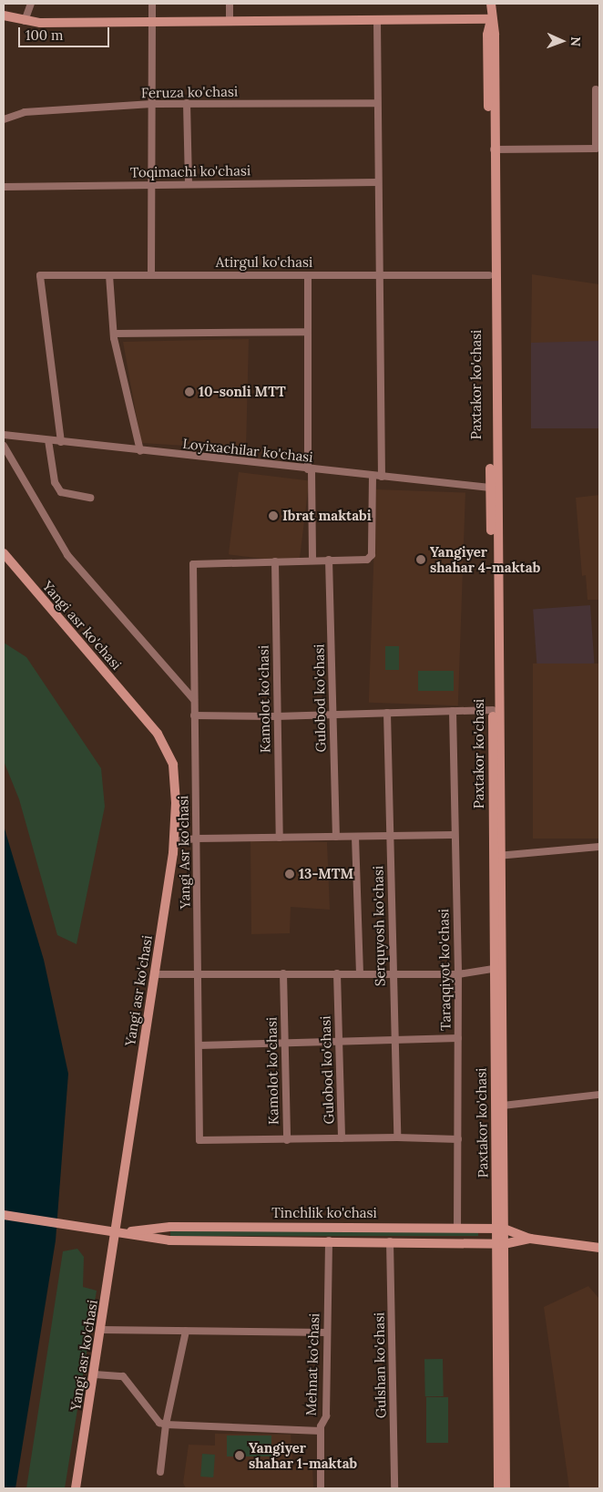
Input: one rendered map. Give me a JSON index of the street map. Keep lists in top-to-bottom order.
{
  "streets": {
    "main road": ["Paxtakor ko'chasi", "Yangi asr ko'chasi", "Tinchlik ko'chasi"],
    "street": [
      "Feruza ko'chasi",
      "Toqimachi ko'chasi",
      "Atirgul ko'chasi",
      "Loyixachilar ko'chasi",
      "Gulobod ko'chasi",
      "Kamolot ko'chasi",
      "Yangi Asr ko'chasi",
      "Serquyosh ko'chasi",
      "Taraqqiyot ko'chasi",
      "Mehnat ko'chasi",
      "Gulshan ko'chasi"
    ]
  },
  "crossings": [
    ["Atirgul ko'chasi", "Paxtakor ko'chasi"],
    ["Atirgul ko'chasi", "Loyixachilar ko'chasi"],
    ["Paxtakor ko'chasi", "Loyixachilar ko'chasi"],
    ["Paxtakor ko'chasi", "Tinchlik ko'chasi"],
    ["Yangi asr ko'chasi", "Tinchlik ko'chasi"],
    ["Kamolot ko'chasi", "Yangi Asr ko'chasi"],
    ["Taraqqiyot ko'chasi", "Tinchlik ko'chasi"],
    ["Tinchlik ko'chasi", "Mehnat ko'chasi"],
    ["Tinchlik ko'chasi", "Gulshan ko'chasi"]
  ],
  "places": [
    "10-sonli MTT",
    "Ibrat maktabi",
    "Yangiyer shahar 4-maktab",
    "13-MTM",
    "Yangiyer shahar 1-maktab"
  ],
  "scale_bar": "100 m",
  "north": "right"
}
